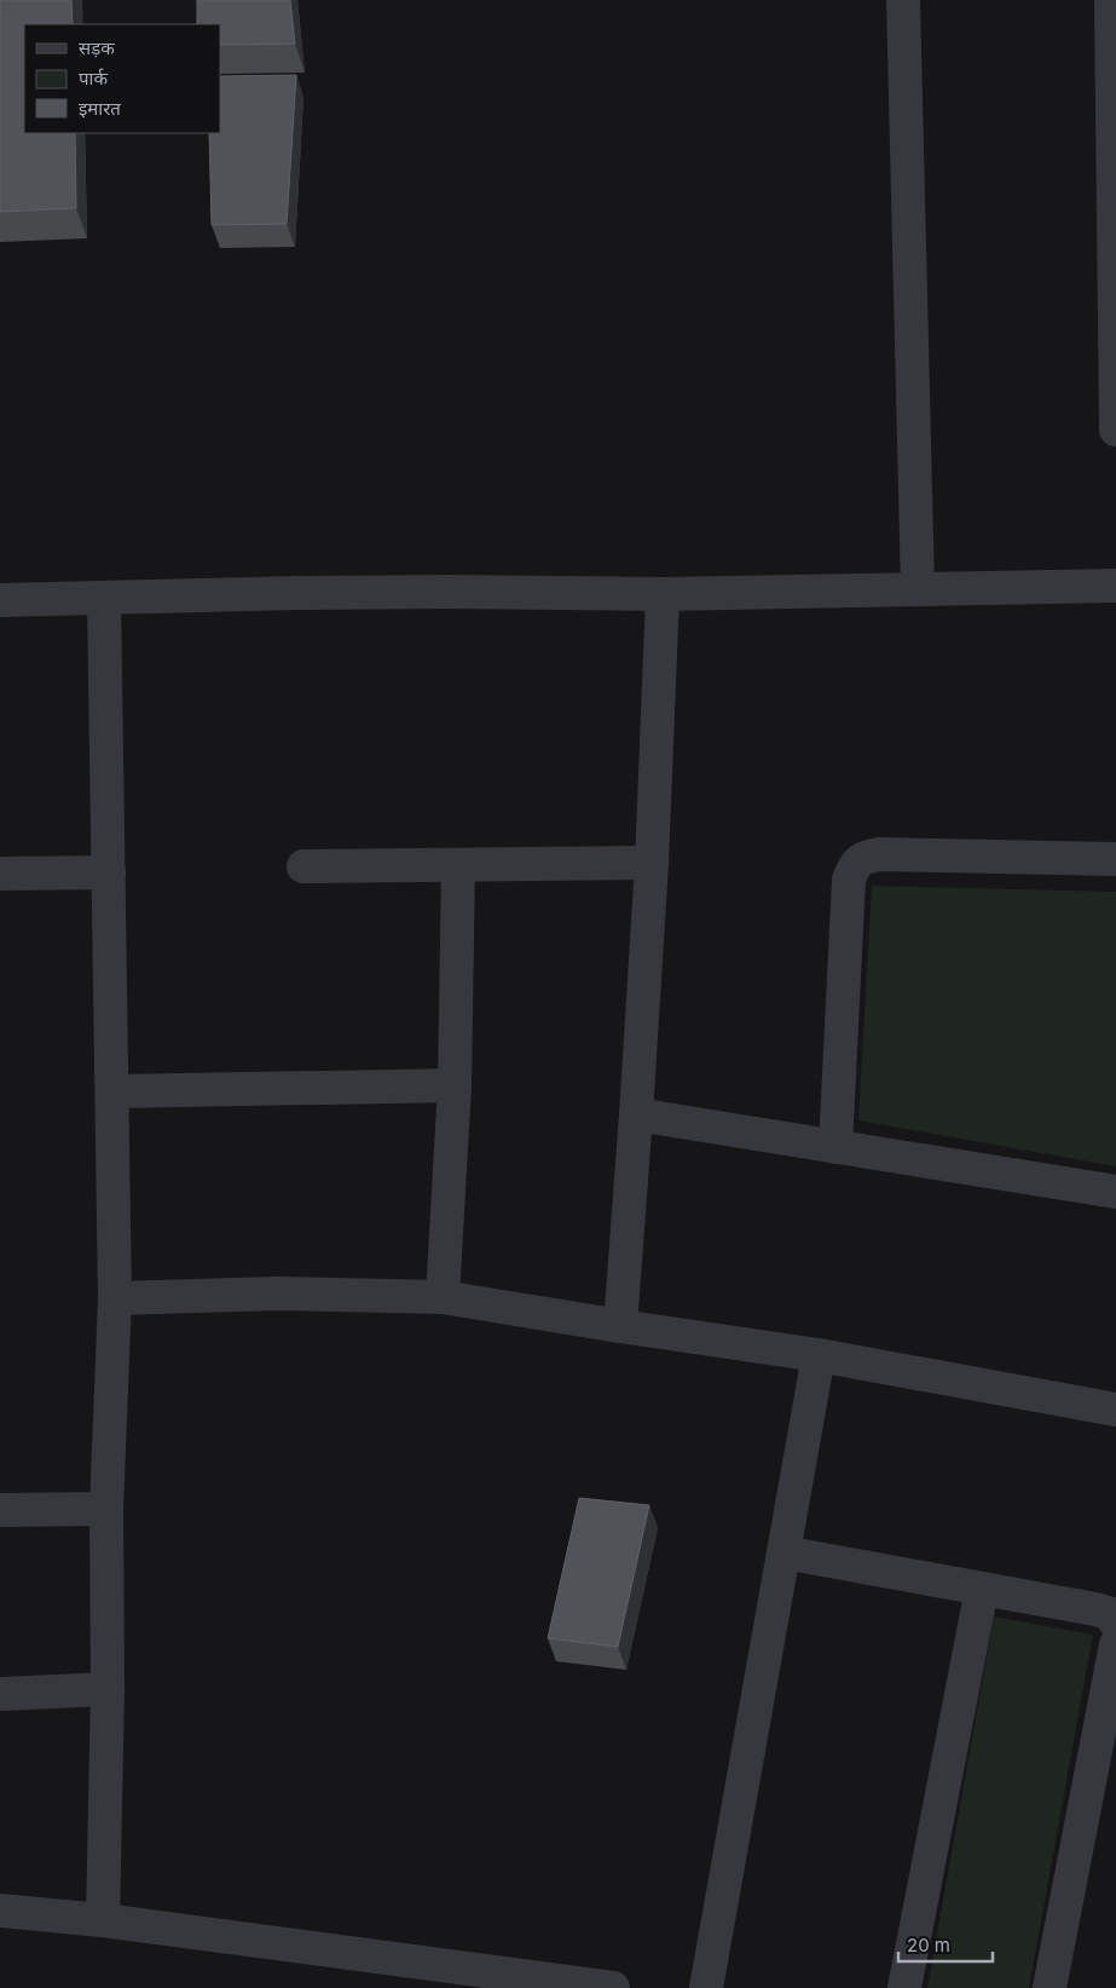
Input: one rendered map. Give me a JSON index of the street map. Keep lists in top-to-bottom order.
{
  "legend": ["सड़क", "पार्क", "इमारत"],
  "scale_bar": "20 m"
}
